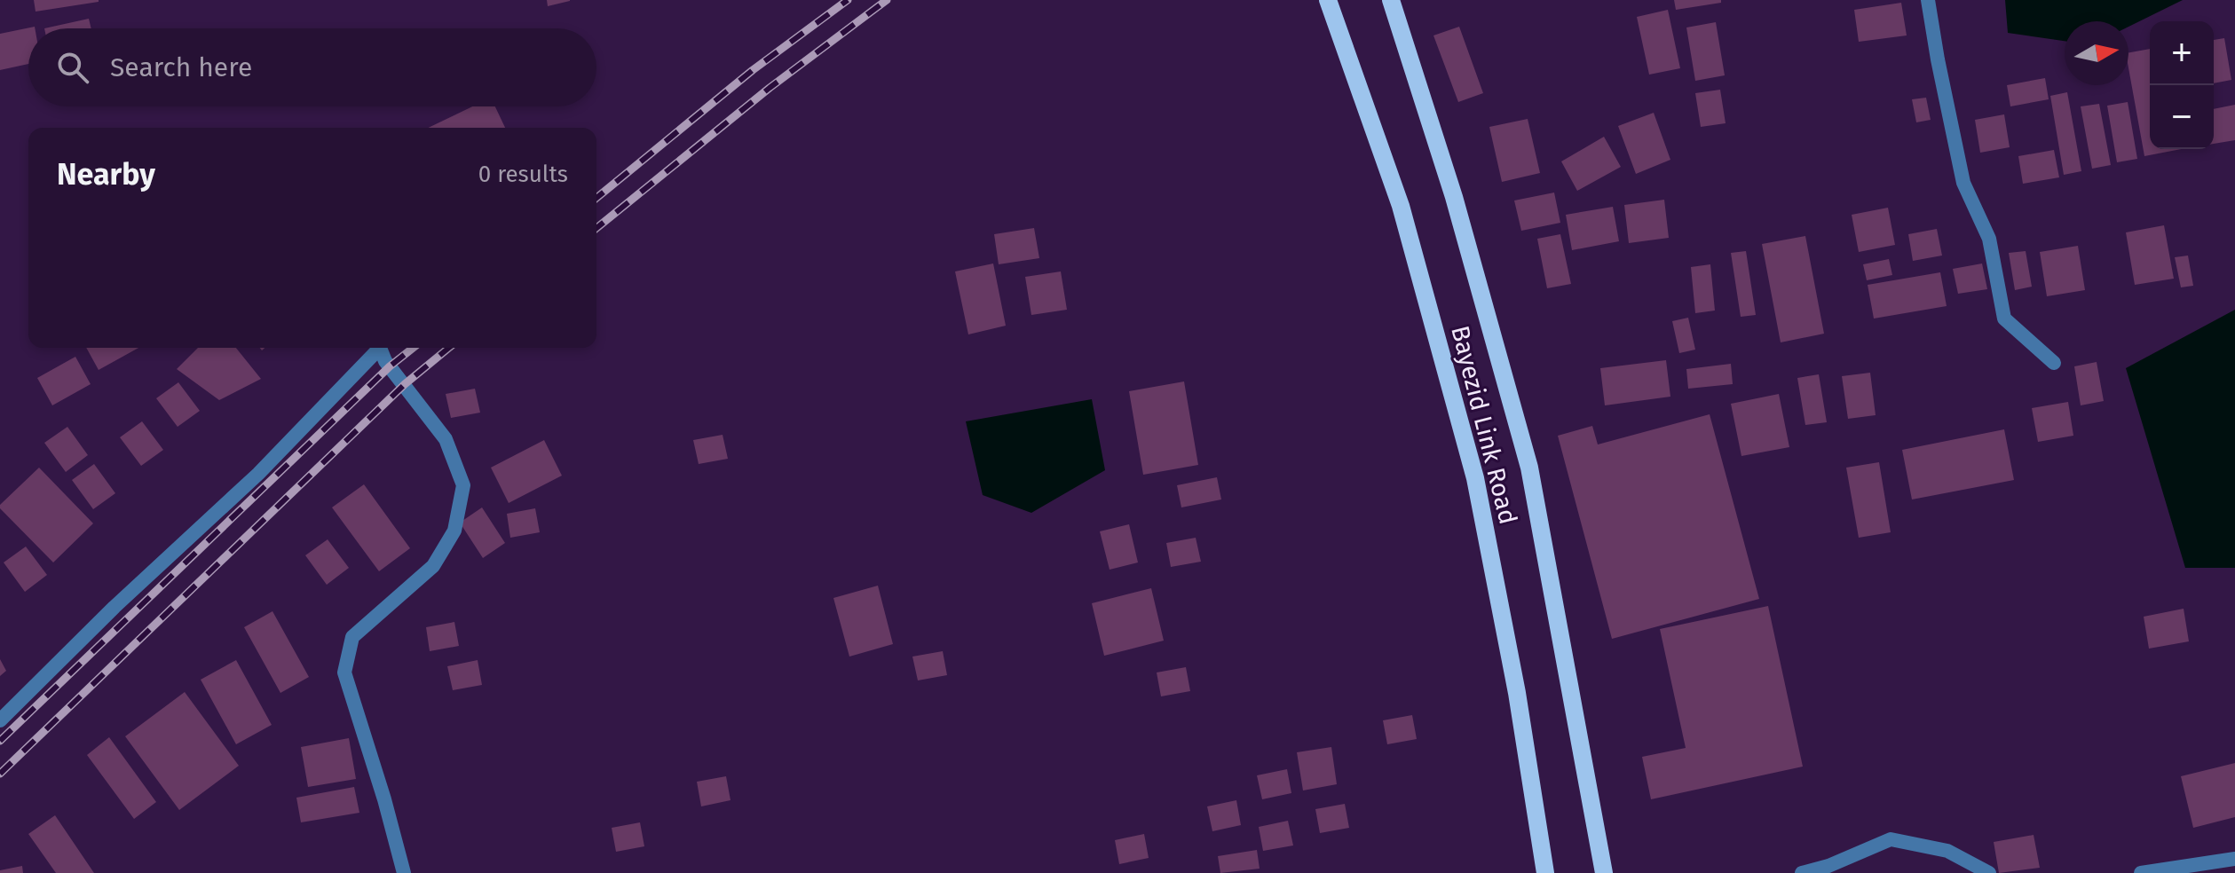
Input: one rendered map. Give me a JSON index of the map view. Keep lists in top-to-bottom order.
{
  "streets": {
    "main road": ["Bayezid Link Road"]
  },
  "north": "right",
  "page": {
    "map_buttons": ["+", "−"],
    "search": "Search here",
    "heading": ["Nearby", "0 results"]
  }
}
